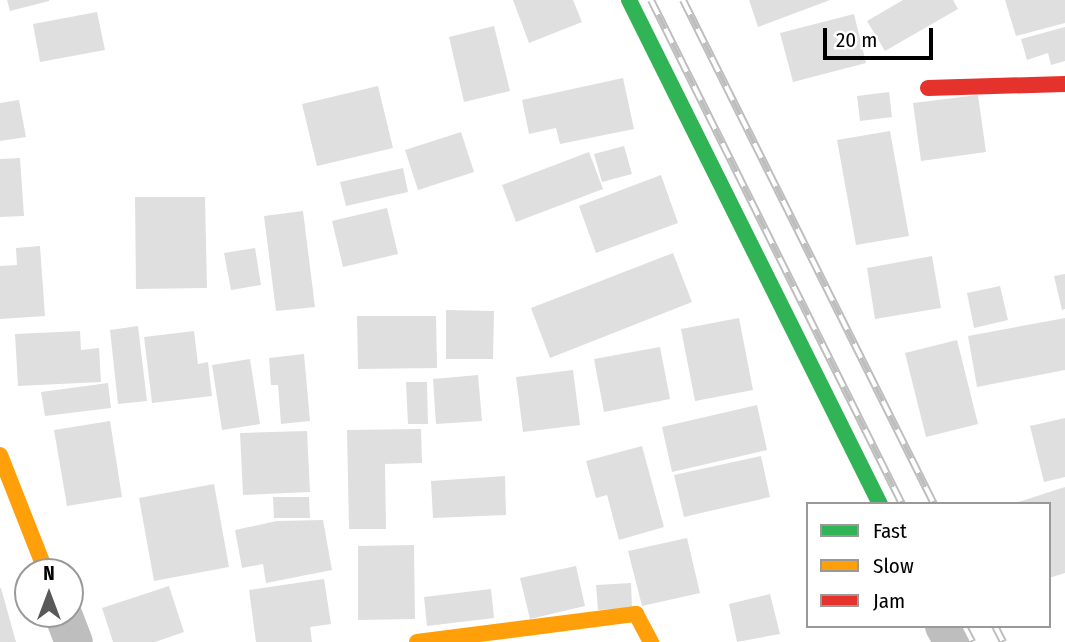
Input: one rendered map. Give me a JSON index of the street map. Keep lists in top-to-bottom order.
{
  "legend": ["Fast", "Slow", "Jam"],
  "scale_bar": "20 m",
  "north": "top"
}
